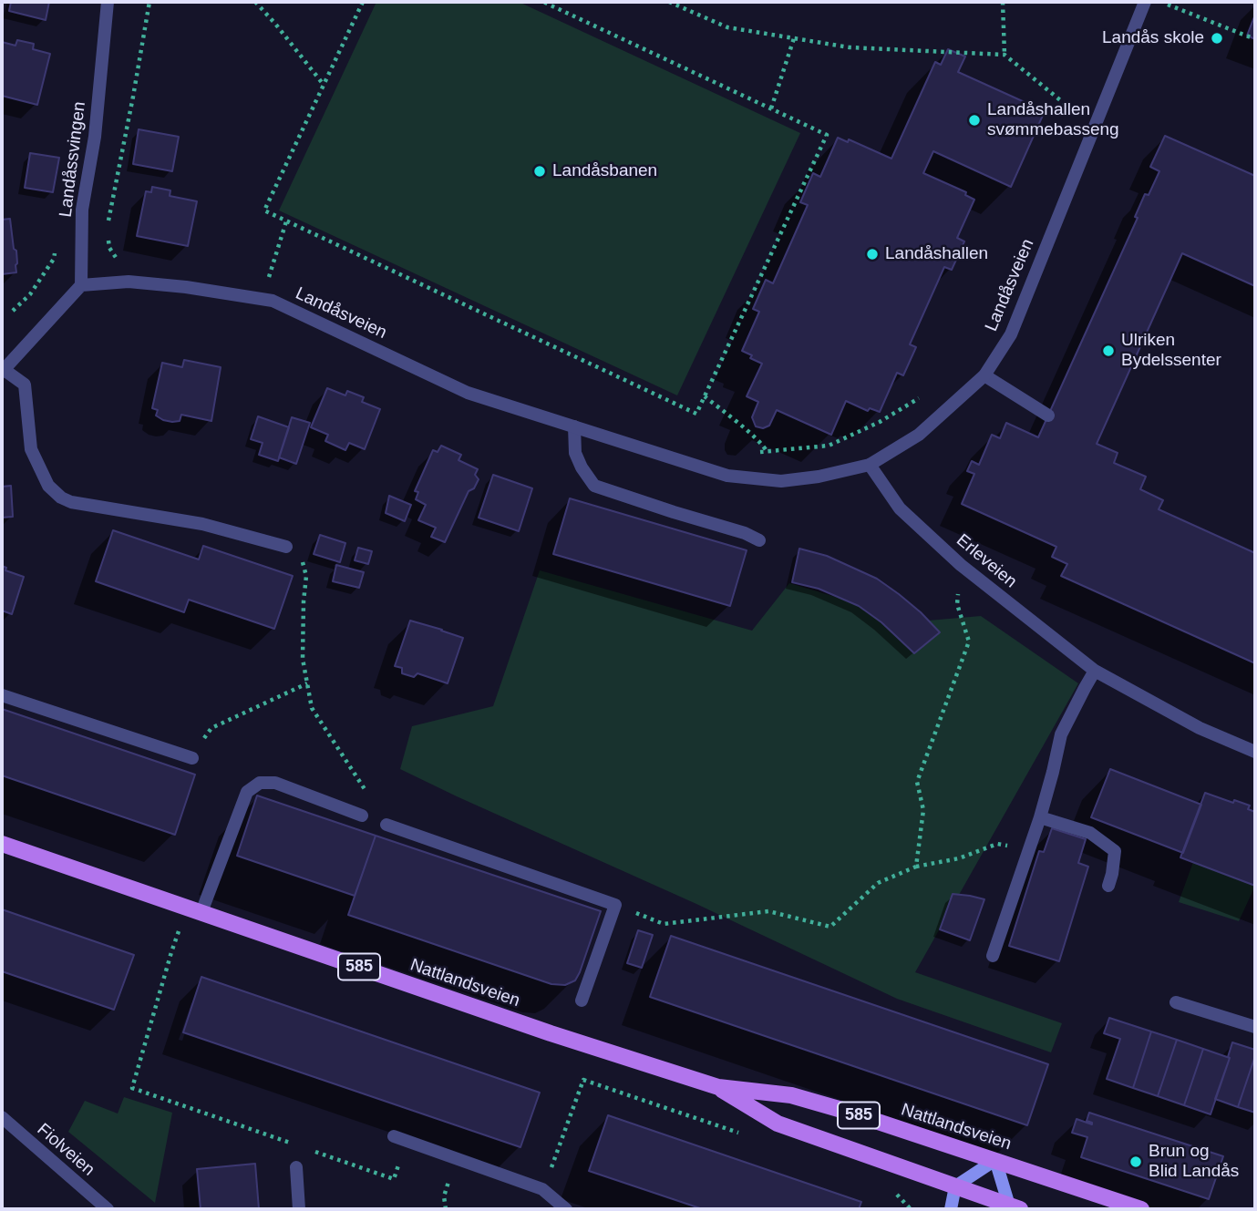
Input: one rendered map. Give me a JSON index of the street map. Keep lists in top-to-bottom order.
{
  "streets": {
    "main road": ["585", "Nattlandsveien"],
    "street": [
      "Landåssvingen",
      "Landåsveien",
      "Erleveien",
      "Fiolveien"
    ]
  },
  "crossings": [
    ["Landåssvingen", "Landåsveien"],
    ["Landåsveien", "Erleveien"]
  ],
  "places": [
    "Landås skole",
    "Landåshallen svømmebasseng",
    "Landåsbanen",
    "Landåshallen",
    "Ulriken Bydelssenter",
    "Brun og Blid Landås"
  ]
}
